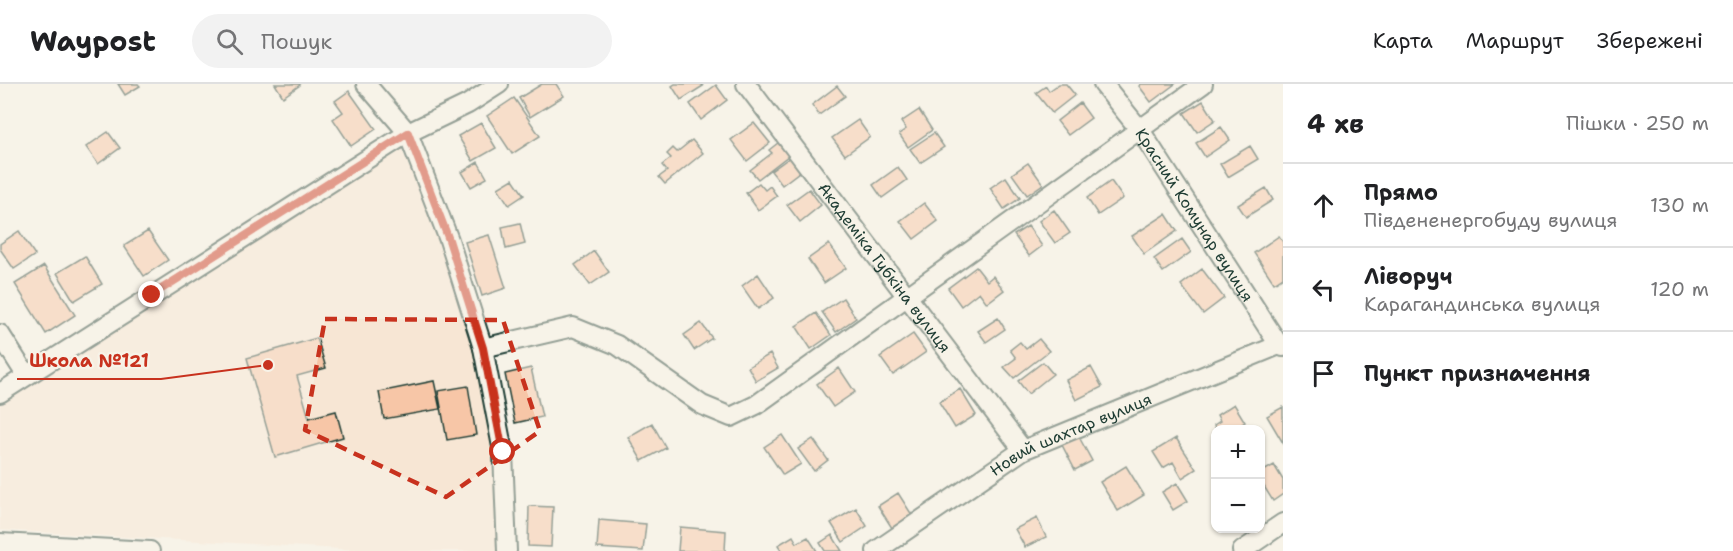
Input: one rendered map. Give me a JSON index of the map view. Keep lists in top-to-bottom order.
{
  "streets": {
    "street": ["Красний Комунар вулиця", "Академіка Губкіна вулиця", "Новий шахтар вулиця"]
  },
  "crossings": [
    ["Красний Комунар вулиця", "Новий шахтар вулиця"],
    ["Академіка Губкіна вулиця", "Новий шахтар вулиця"]
  ],
  "places": ["Школа №121"],
  "page": {
    "header": "Waypost",
    "search": "Пошук",
    "nav": ["Карта", "Маршрут", "Збережені"],
    "heading": ["4 хв", "Пішки · 250 m"],
    "list": [
      ["Прямо", "Південенергобуду вулиця", "130 m"],
      ["Ліворуч", "Карагандинська вулиця", "120 m"],
      "Пункт призначення"
    ],
    "map_buttons": ["+", "−"]
  }
}
